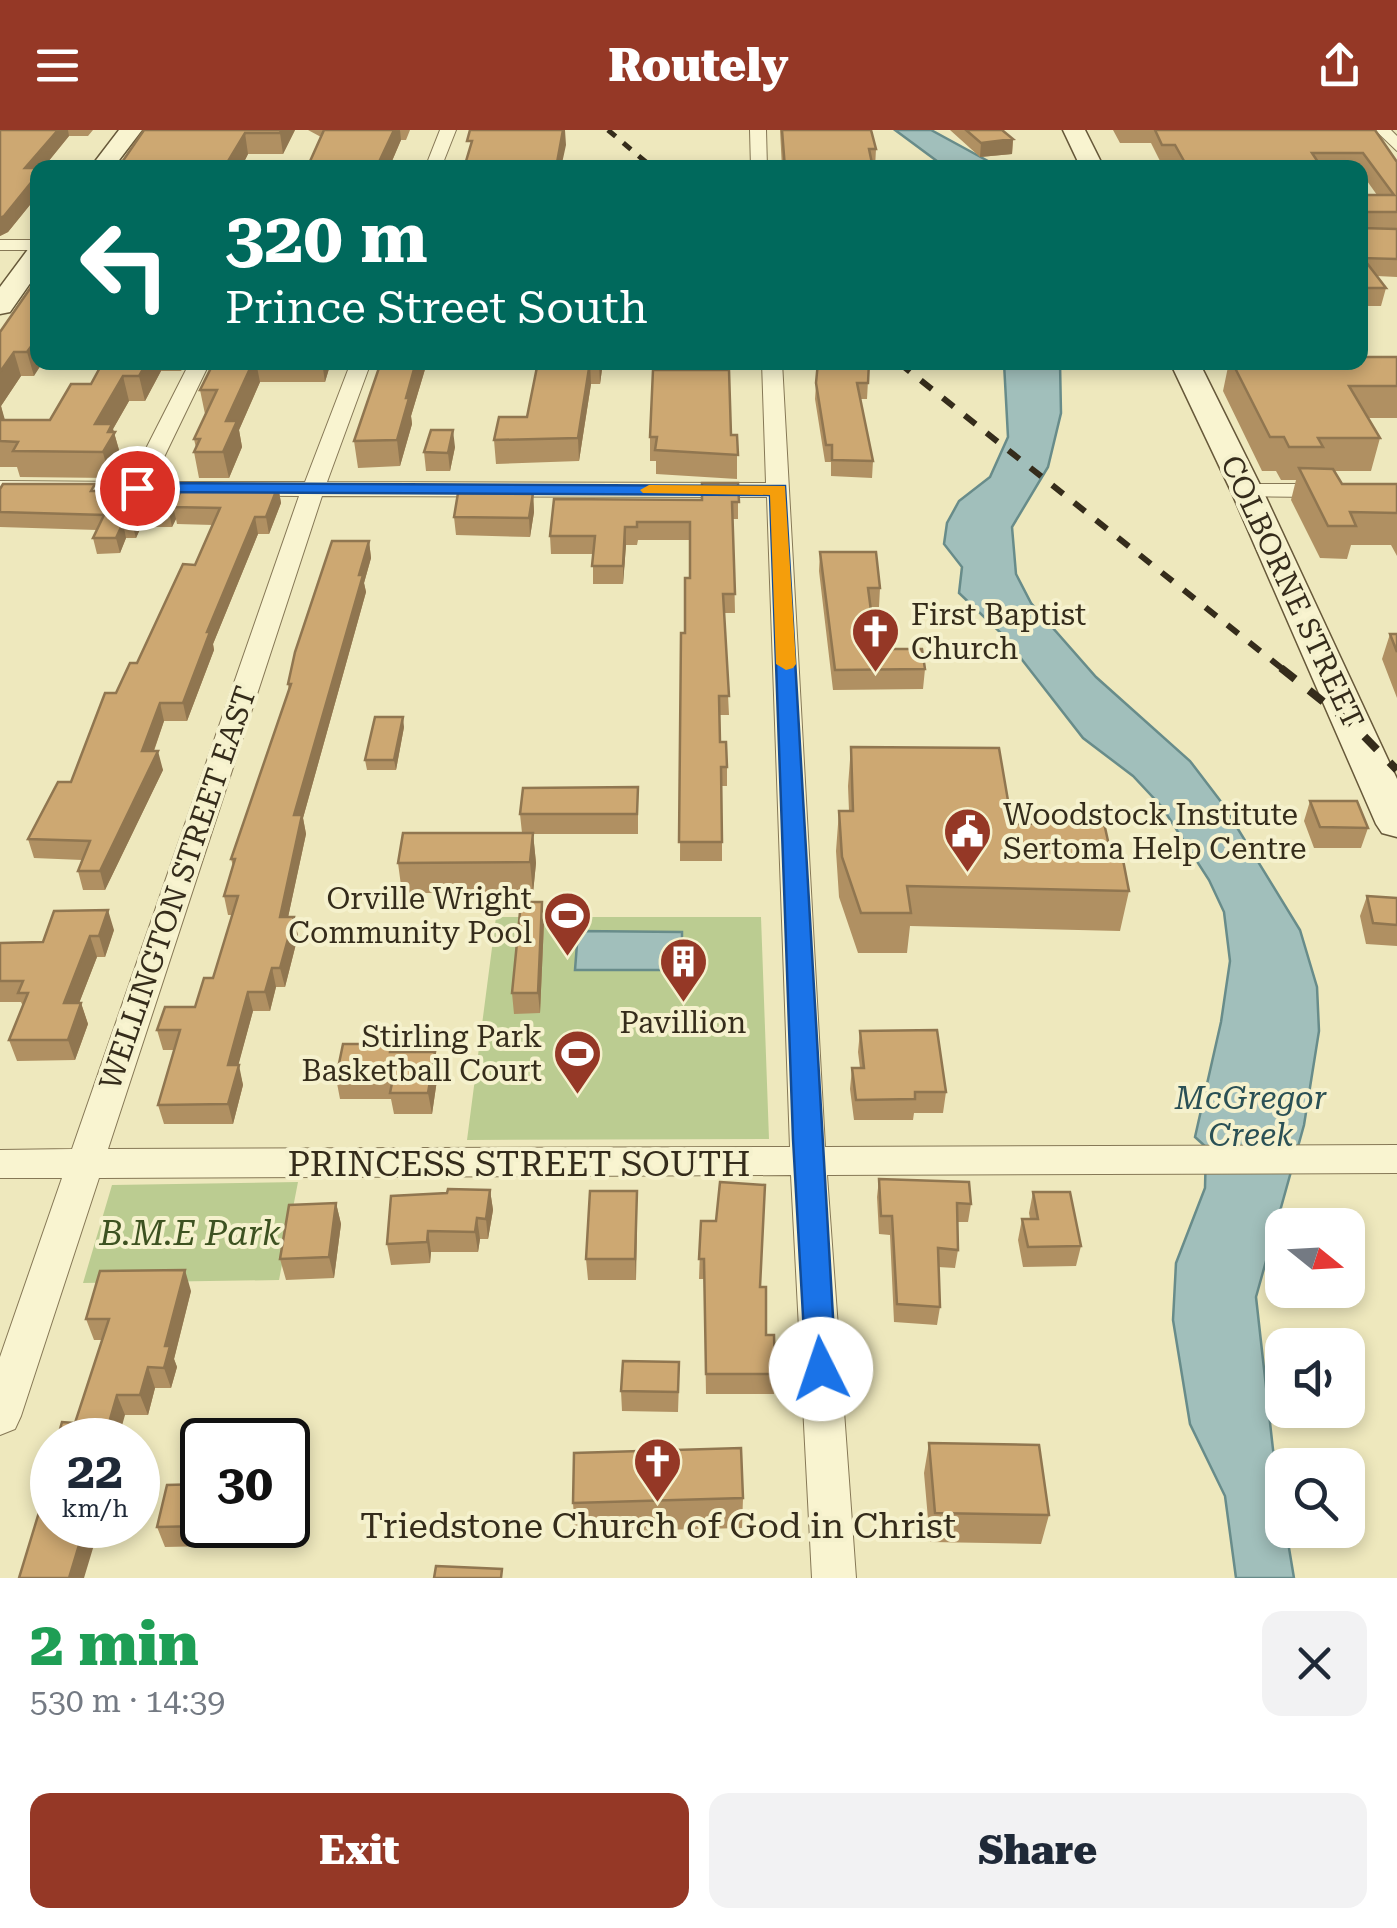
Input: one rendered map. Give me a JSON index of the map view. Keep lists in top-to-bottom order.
{
  "streets": {
    "street": ["COLBORNE STREET", "WELLINGTON STREET EAST", "PRINCESS STREET SOUTH"]
  },
  "crossings": [
    ["WELLINGTON STREET EAST", "PRINCESS STREET SOUTH"]
  ],
  "water": ["McGregor Creek"],
  "parks": ["B.M.E Park"],
  "places": {
    "church": ["First Baptist Church", "Triedstone Church of God in Christ"],
    "public building": ["Woodstock Institute Sertoma Help Centre"],
    "sports": ["Orville Wright Community Pool", "Stirling Park Basketball Court"],
    "building": ["Pavillion"]
  },
  "north": "right",
  "page": {
    "header": "Routely",
    "turn": ["320 m", "Prince Street South"],
    "speed": "22 km/h",
    "limit": "30",
    "heading": ["2 min", "530 m · 14:39"],
    "buttons": ["Exit", "Share"]
  }
}
